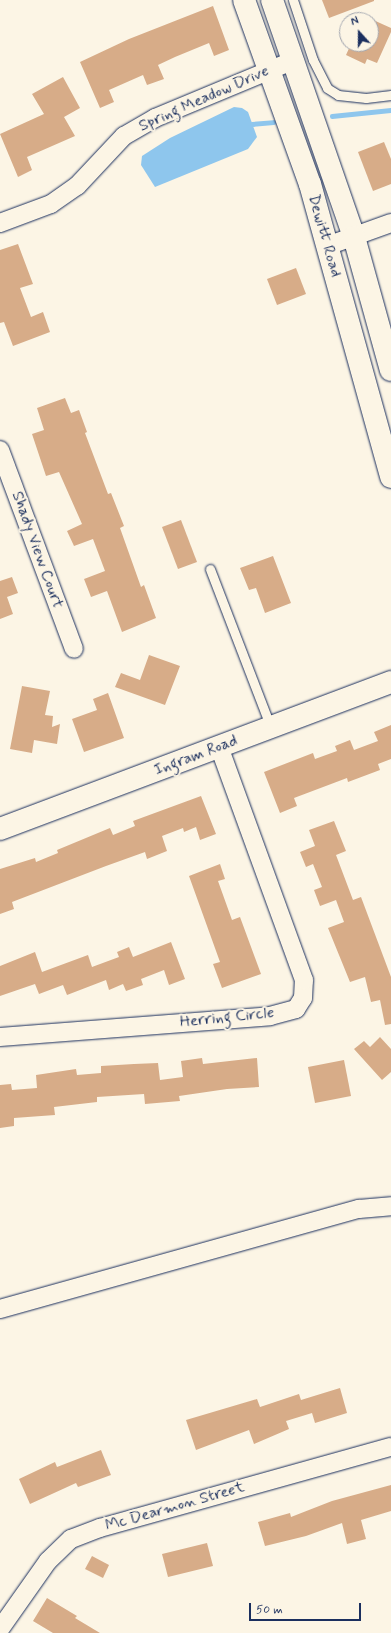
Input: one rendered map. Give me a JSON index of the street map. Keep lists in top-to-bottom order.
{
  "streets": {
    "main road": ["Dewitt Road", "Ingram Road"],
    "street": [
      "Spring Meadow Drive",
      "Shady View Court",
      "Herring Circle",
      "Mc Dearmon Street"
    ]
  },
  "crossings": [
    ["Spring Meadow Drive", "Dewitt Road"],
    ["Ingram Road", "Herring Circle"]
  ],
  "scale_bar": "50 m",
  "north": "top"
}
